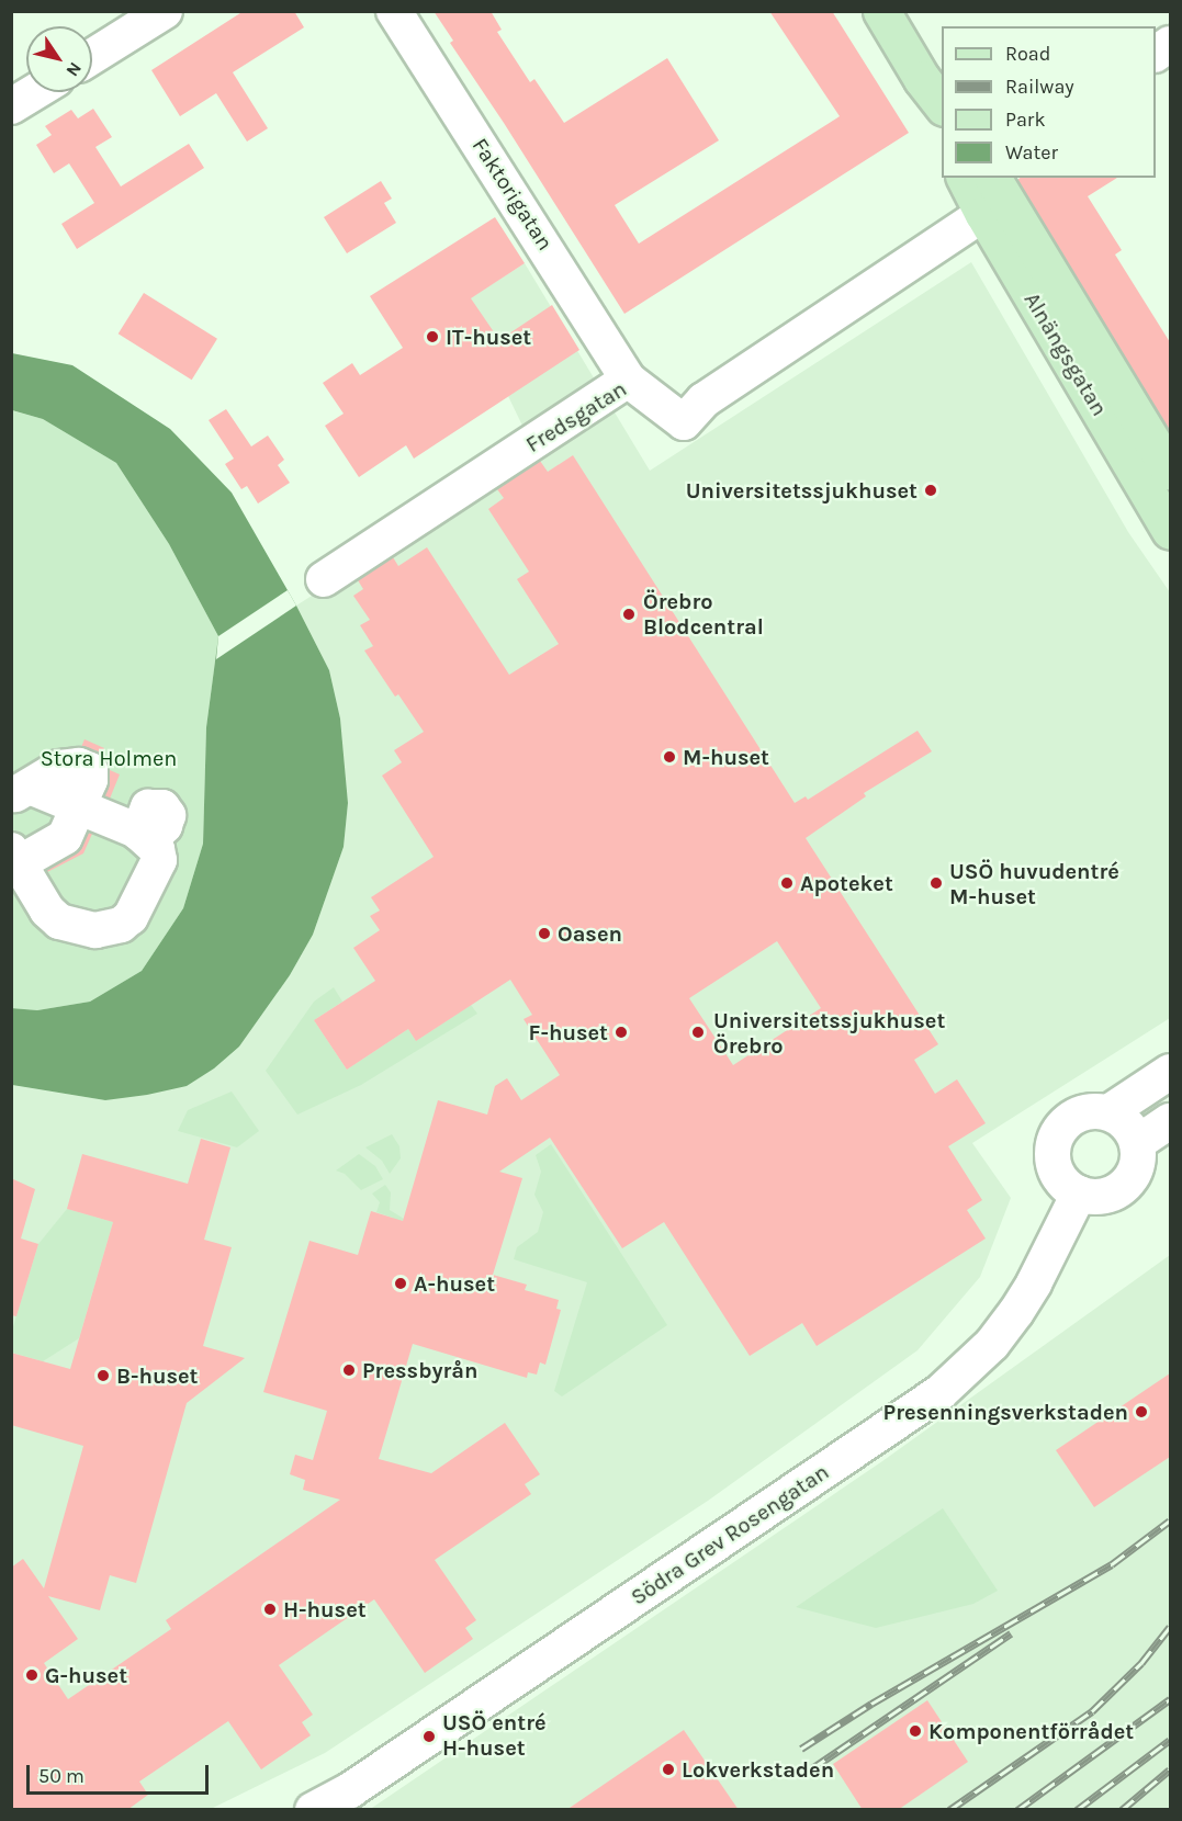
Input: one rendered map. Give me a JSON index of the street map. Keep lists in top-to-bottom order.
{
  "streets": {
    "main road": ["Alnängsgatan"],
    "street": ["Faktorigatan", "Fredsgatan", "Södra Grev Rosengatan"]
  },
  "crossings": [
    ["Faktorigatan", "Fredsgatan"],
    ["Alnängsgatan", "Fredsgatan"]
  ],
  "parks": ["Stora Holmen"],
  "places": [
    "IT-huset",
    "Universitetssjukhuset",
    "Örebro Blodcentral",
    "M-huset",
    "Apoteket",
    "USÖ huvudentré M-huset",
    "Oasen",
    "F-huset",
    "Universitetssjukhuset Örebro",
    "A-huset",
    "Pressbyrån",
    "B-huset",
    "Presenningsverkstaden",
    "H-huset",
    "G-huset",
    "Komponentförrådet",
    "USÖ entré H-huset",
    "Lokverkstaden"
  ],
  "legend": [
    "Road",
    "Railway",
    "Park",
    "Water"
  ],
  "scale_bar": "50 m",
  "north": "bottom right"
}
